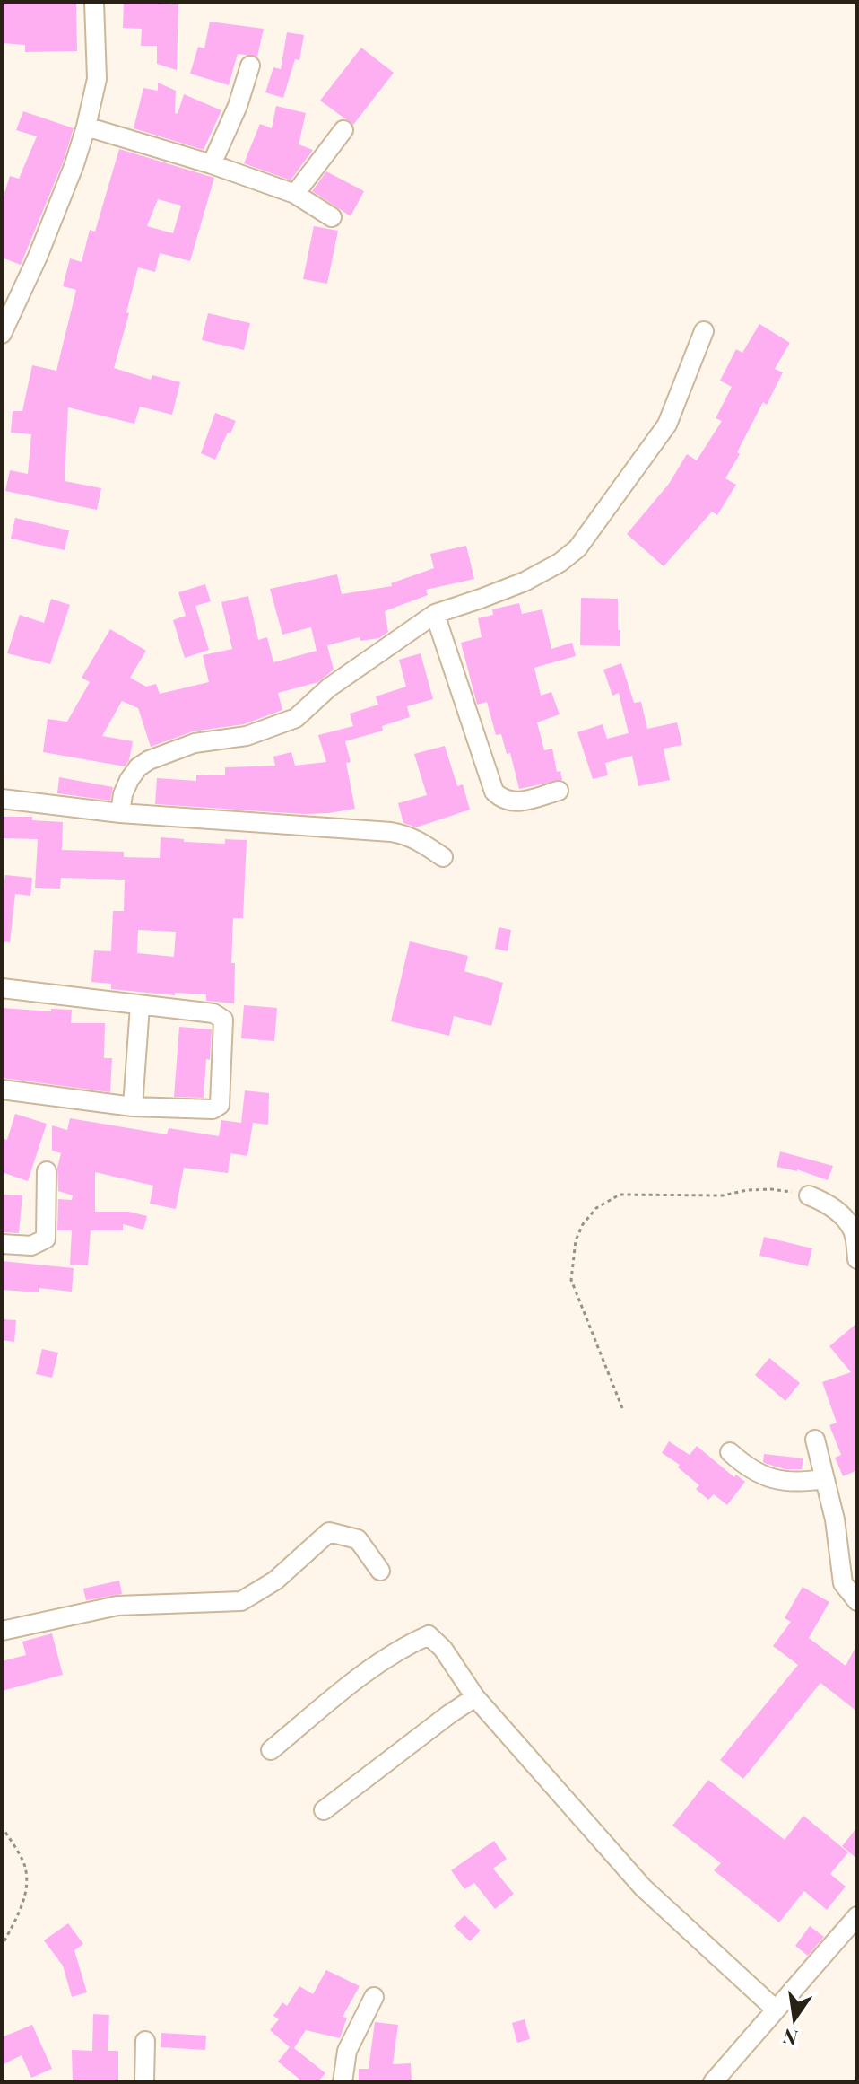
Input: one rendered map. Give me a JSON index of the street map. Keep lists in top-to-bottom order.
{
  "north": "bottom"
}
